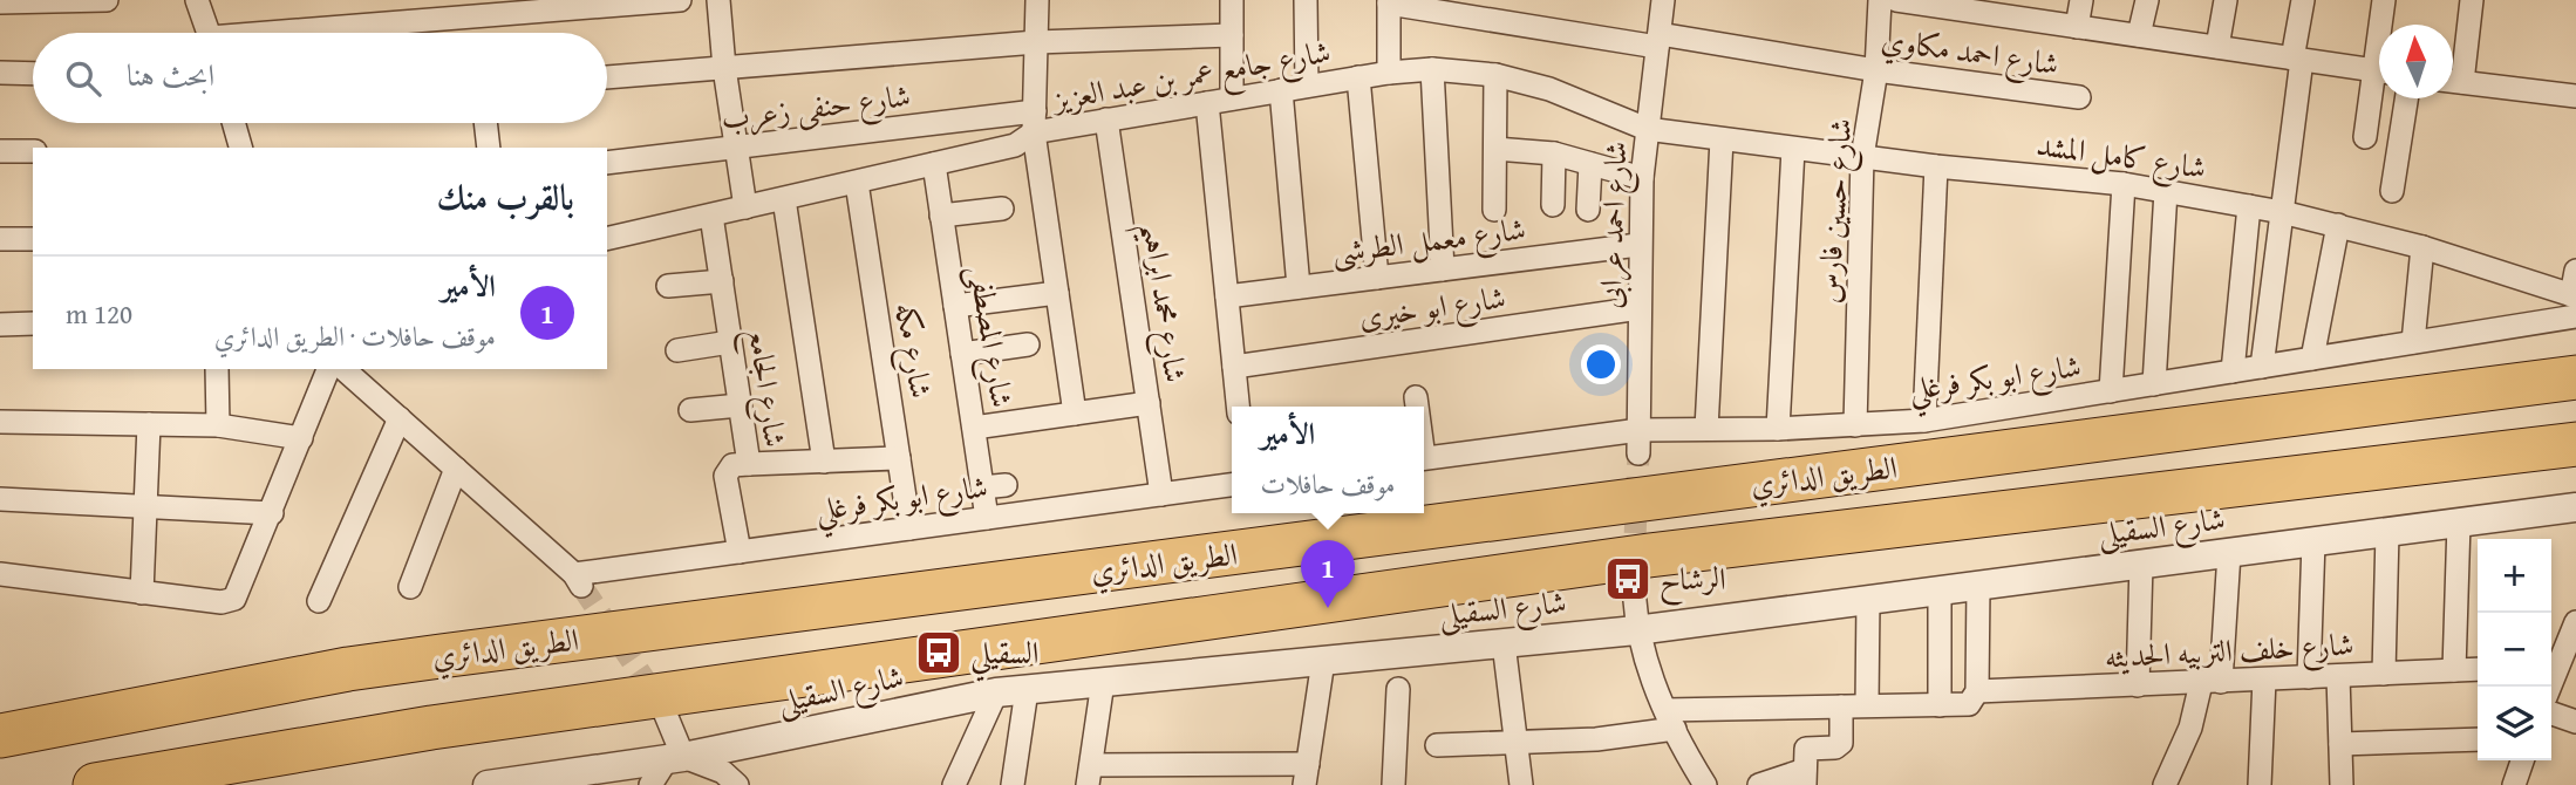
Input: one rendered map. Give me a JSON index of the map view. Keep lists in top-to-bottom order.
{
  "streets": {
    "highway": ["الطريق الدائري"],
    "street": [
      "شارع احمد مكاوي",
      "شارع جامع عمر بن عبد العزيز",
      "شارع حنفى زعرب",
      "شارع كامل المشد",
      "شارع حسين فارس",
      "شارع احمد عرابى",
      "شارع معمل الطرشى",
      "شارع محمد ابراهيم",
      "شارع ابو خيرى",
      "شارع المصطفى",
      "شارع مكه",
      "شارع ابو بكر فرغلي",
      "شارع الجامع",
      "شارع السقيلى",
      "شارع خلف التربيه الحديثه"
    ]
  },
  "crossings": [
    ["شارع احمد مكاوي", "شارع حسين فارس"],
    ["شارع احمد مكاوي", "شارع احمد عرابى"],
    ["شارع جامع عمر بن عبد العزيز", "شارع حنفى زعرب"],
    ["شارع جامع عمر بن عبد العزيز", "شارع كامل المشد"],
    ["شارع جامع عمر بن عبد العزيز", "شارع احمد عرابى"],
    ["شارع جامع عمر بن عبد العزيز", "شارع محمد ابراهيم"],
    ["شارع جامع عمر بن عبد العزيز", "شارع المصطفى"],
    ["شارع جامع عمر بن عبد العزيز", "شارع مكه"],
    ["شارع جامع عمر بن عبد العزيز", "شارع الجامع"],
    ["شارع كامل المشد", "شارع حسين فارس"],
    ["شارع كامل المشد", "شارع احمد عرابى"],
    ["شارع كامل المشد", "شارع ابو بكر فرغلي"],
    ["شارع حسين فارس", "شارع ابو بكر فرغلي"],
    ["شارع احمد عرابى", "شارع معمل الطرشى"],
    ["شارع احمد عرابى", "شارع ابو خيرى"],
    ["شارع احمد عرابى", "شارع ابو بكر فرغلي"],
    ["شارع محمد ابراهيم", "شارع ابو بكر فرغلي"],
    ["شارع المصطفى", "شارع ابو بكر فرغلي"],
    ["شارع مكه", "شارع ابو بكر فرغلي"],
    ["شارع ابو بكر فرغلي", "شارع الجامع"]
  ],
  "places": {
    "bus stop": ["الرشاح", "السقيلي"]
  },
  "north": "top",
  "page": {
    "search": "ابحث هنا",
    "heading": "بالقرب منك",
    "list": [
      {
        "mark": "1",
        "name": "الأمير",
        "note": "موقف حافلات · الطريق الدائري",
        "value": "120 m"
      }
    ],
    "popup": ["الأمير", "موقف حافلات"],
    "map_buttons": ["+", "−"],
    "pins": "1"
  }
}
